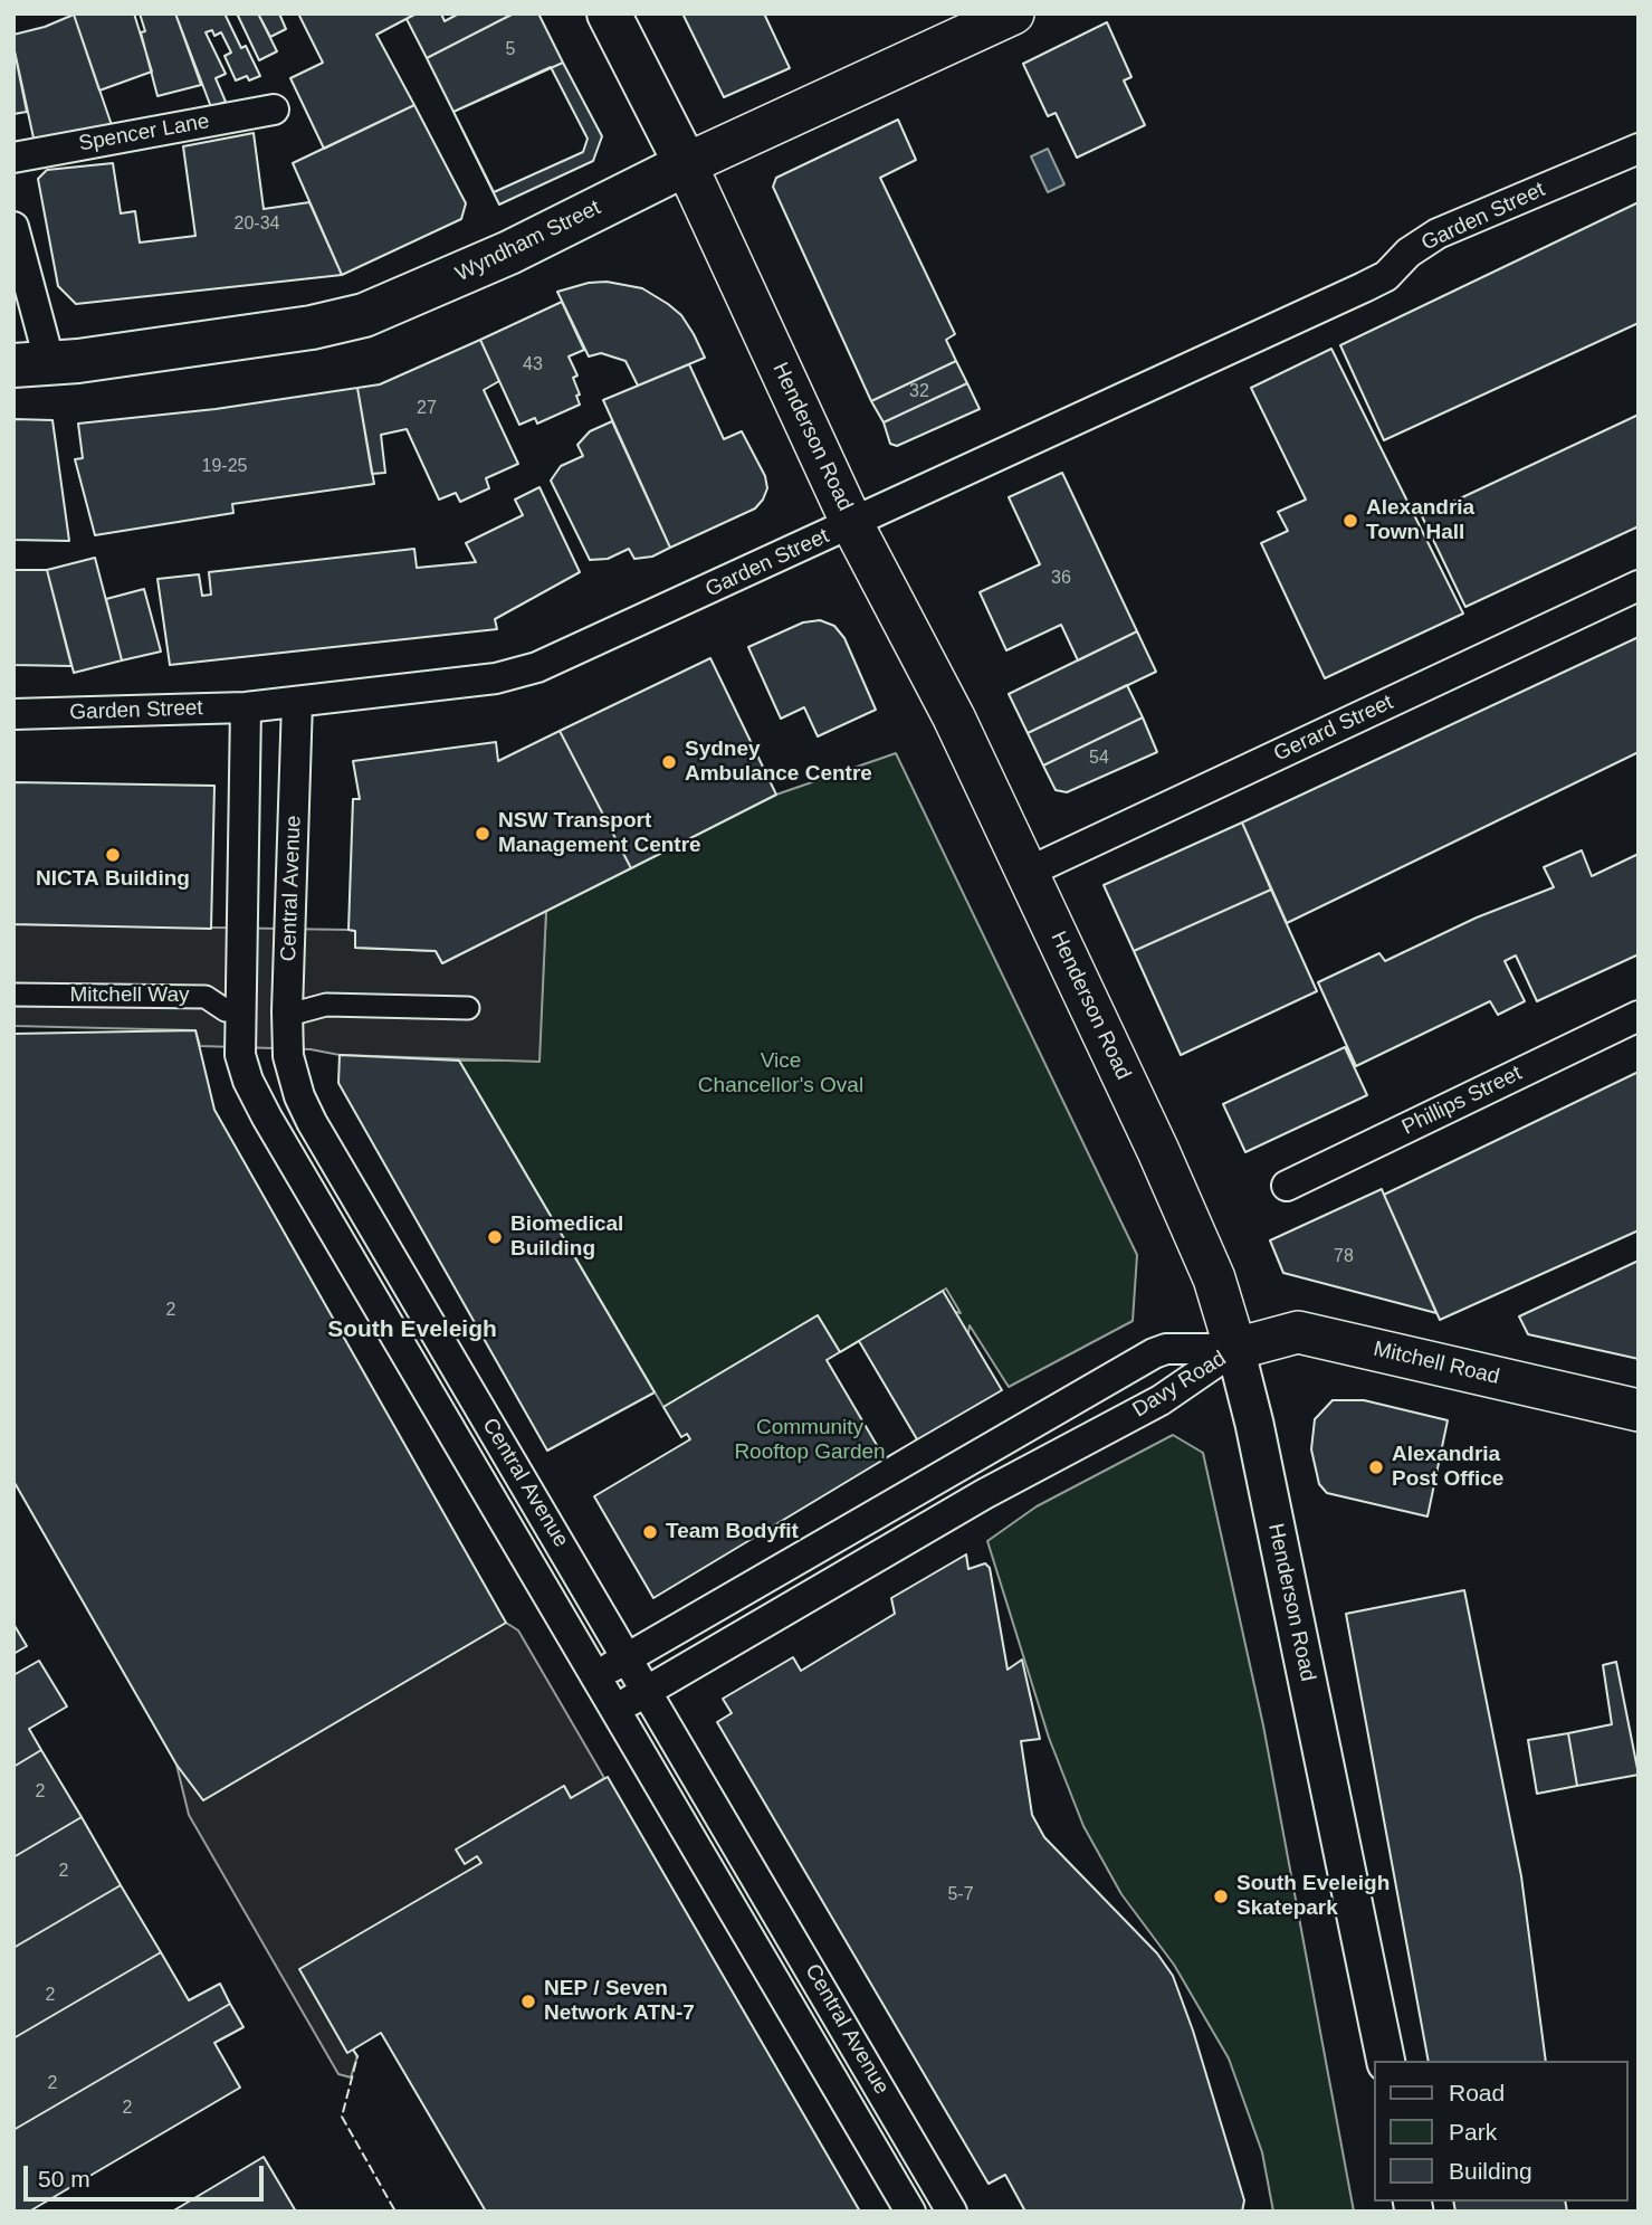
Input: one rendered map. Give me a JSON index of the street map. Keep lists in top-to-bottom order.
{
  "streets": {
    "main road": ["Wyndham Street", "Henderson Road", "Mitchell Road"],
    "street": [
      "Spencer Lane",
      "Garden Street",
      "Gerard Street",
      "Central Avenue",
      "Mitchell Way",
      "Phillips Street",
      "Davy Road"
    ]
  },
  "crossings": [
    ["Garden Street", "Henderson Road"],
    ["Garden Street", "Central Avenue"],
    ["Wyndham Street", "Henderson Road"],
    ["Henderson Road", "Gerard Street"],
    ["Henderson Road", "Mitchell Road"],
    ["Henderson Road", "Davy Road"],
    ["Central Avenue", "Mitchell Way"],
    ["Central Avenue", "Davy Road"],
    ["Mitchell Road", "Davy Road"]
  ],
  "districts": ["South Eveleigh"],
  "parks": ["Vice Chancellor's Oval", "Community Rooftop Garden"],
  "places": [
    "Alexandria Town Hall",
    "Sydney Ambulance Centre",
    "NSW Transport Management Centre",
    "NICTA Building",
    "Biomedical Building",
    "Alexandria Post Office",
    "Team Bodyfit",
    "South Eveleigh Skatepark",
    "NEP / Seven Network ATN-7"
  ],
  "house_numbers": [
    "5",
    "20-34",
    "43",
    "32",
    "27",
    "19-25",
    "36",
    "54",
    "78",
    "2",
    "2",
    "2",
    "5-7",
    "2",
    "2",
    "2"
  ],
  "legend": ["Road", "Park", "Building"],
  "scale_bar": "50 m"
}
